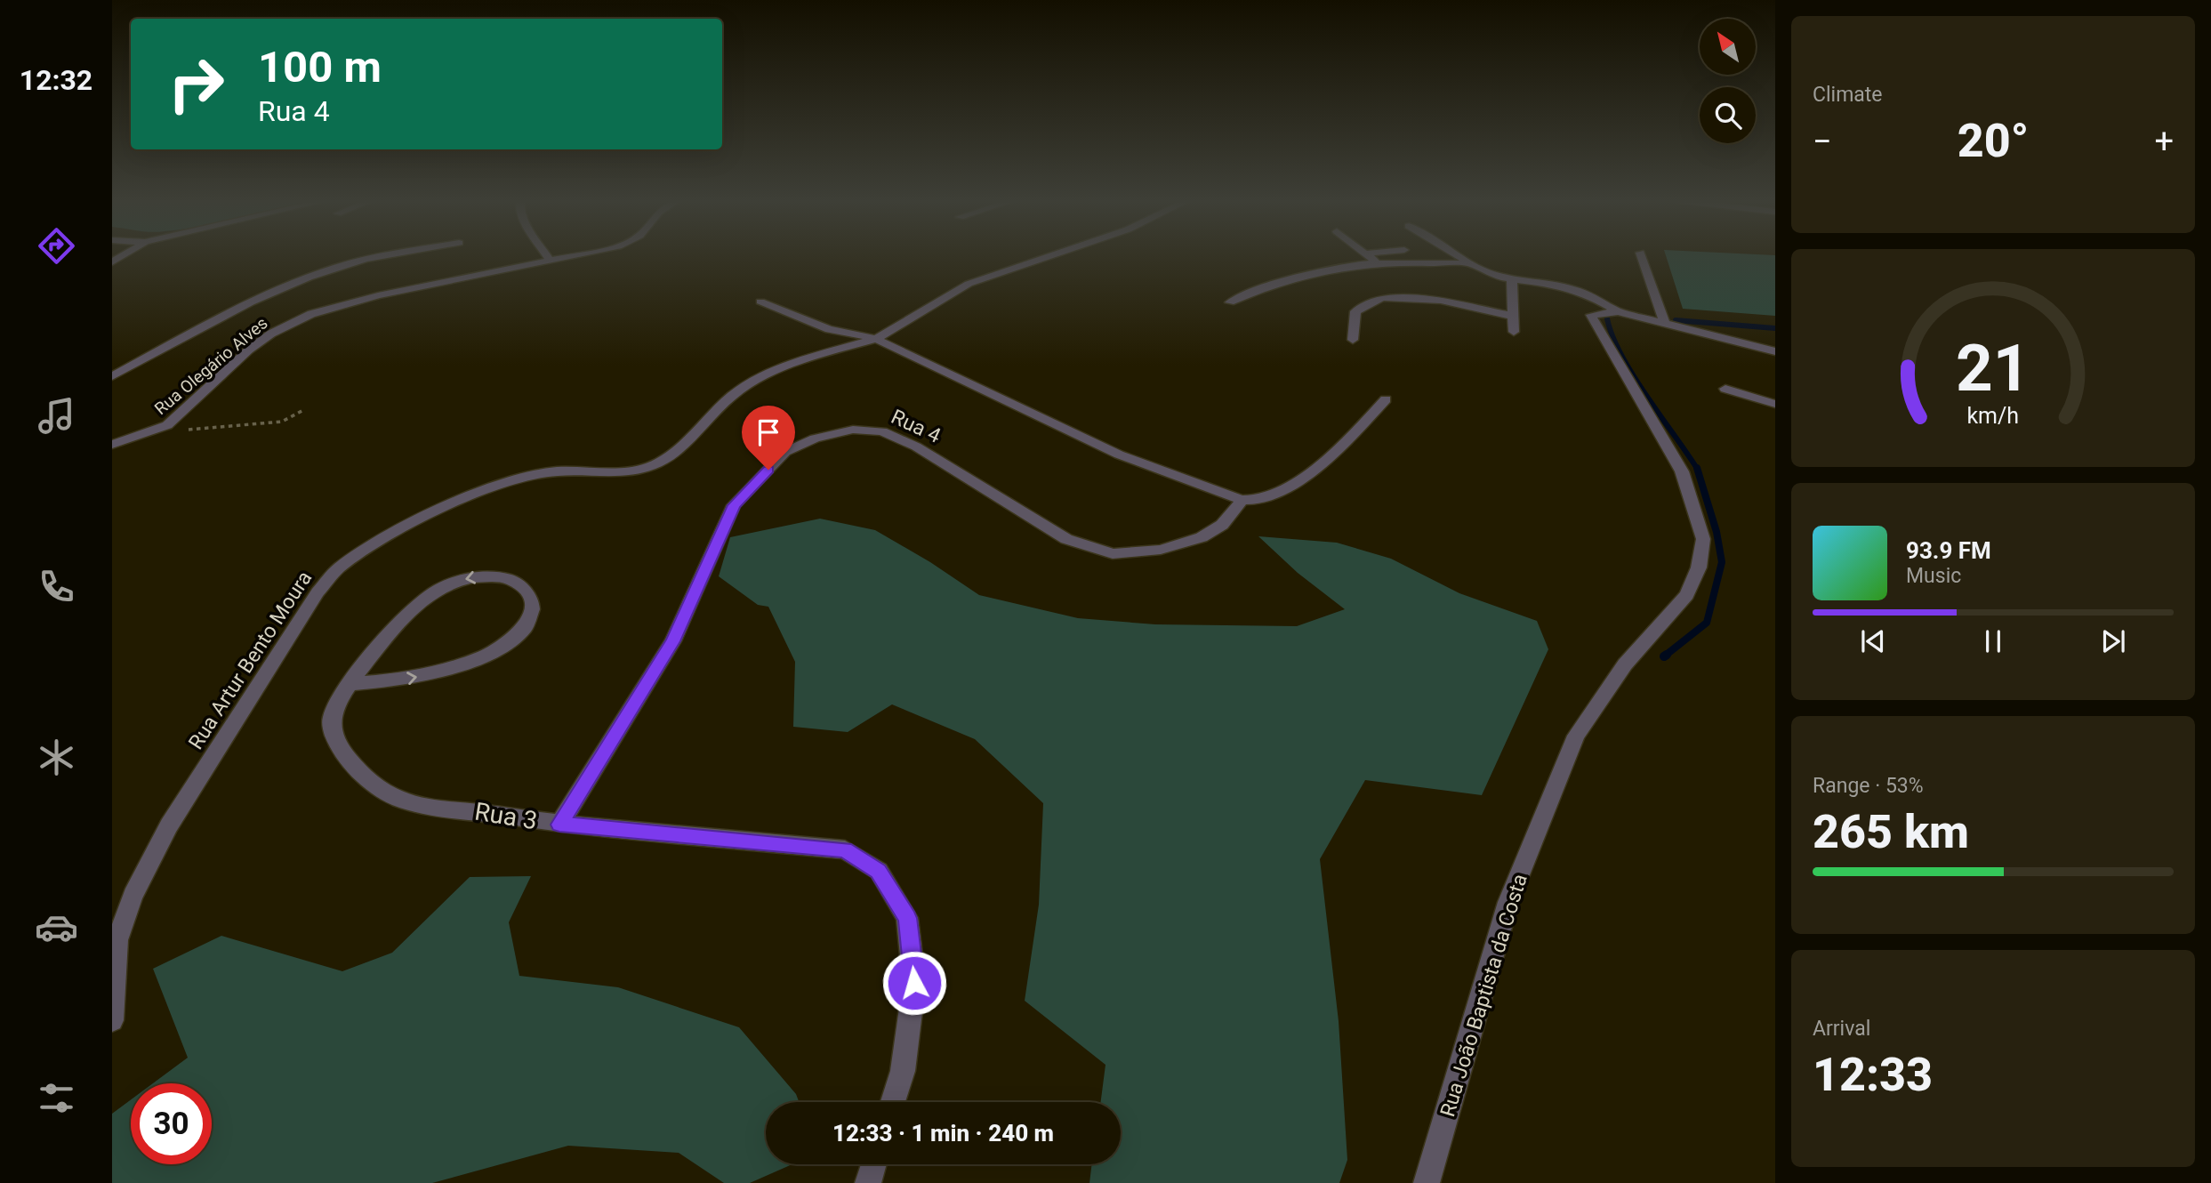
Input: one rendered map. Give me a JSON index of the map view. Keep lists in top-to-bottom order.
{
  "streets": {
    "street": [
      "Rua Olegário Alves",
      "Rua 4",
      "Rua Artur Bento Moura",
      "Rua 3",
      "Rua João Baptista da Costa"
    ]
  },
  "crossings": [
    ["Rua 4", "Rua 3"]
  ],
  "north": "top left",
  "page": {
    "tabs": "12:32",
    "tile": [
      "Climate",
      ["Range · 53%", "265 km"],
      ["Arrival", "12:33"]
    ],
    "turn": ["100 m", "Rua 4"],
    "heat": ["−", "20°", "+"],
    "song": ["93.9 FM", "Music"],
    "limit": "30",
    "trip": "12:33 · 1 min · 240 m",
    "gauge": ["21", "km/h"]
  }
}
